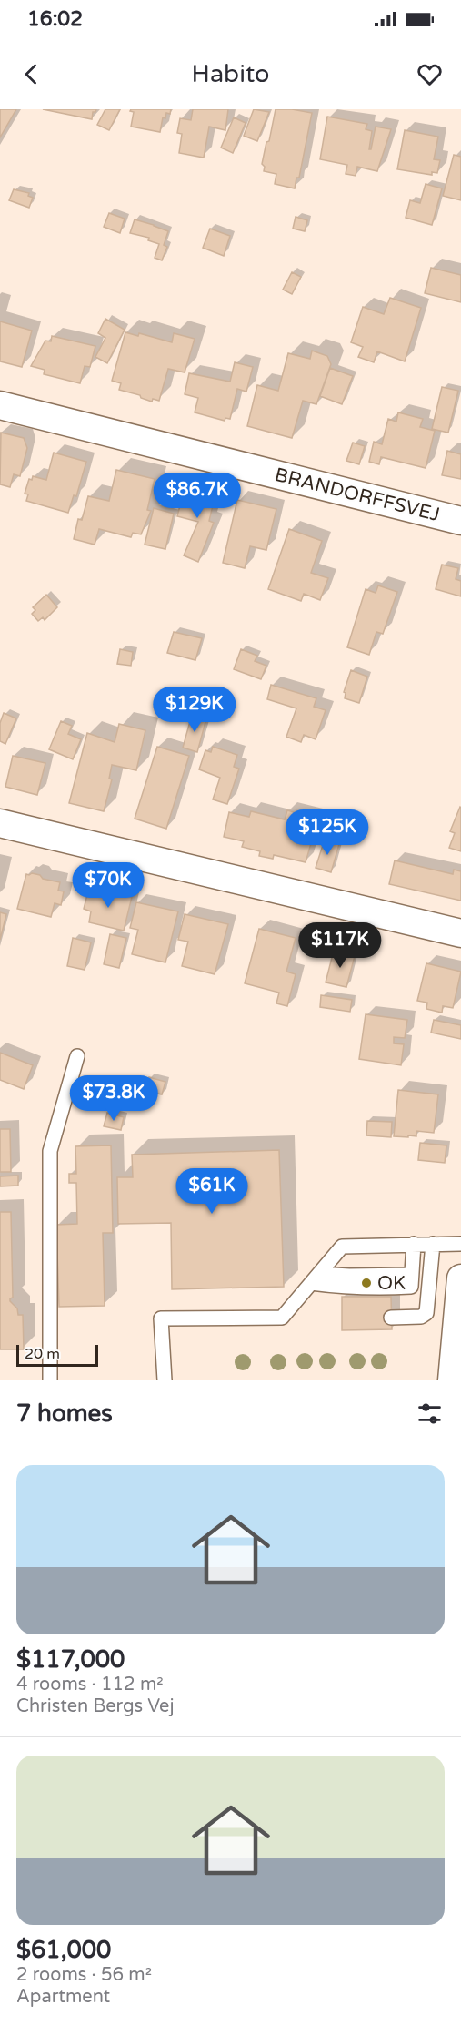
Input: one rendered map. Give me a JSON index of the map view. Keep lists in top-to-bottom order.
{
  "streets": {
    "street": ["BRANDORFFSVEJ"]
  },
  "places": ["OK"],
  "scale_bar": "20 m",
  "page": {
    "status": "16:02",
    "header": "Habito",
    "price": [
      "$86.7K",
      "$129K",
      "$125K",
      "$70K",
      "$117K",
      "$73.8K",
      "$61K"
    ],
    "scale": "20 m",
    "heading": "7 homes",
    "list": [
      {
        "name": "$117,000",
        "note": "4 rooms · 112 m² · Christen Bergs Vej"
      },
      {
        "name": "$61,000",
        "note": "2 rooms · 56 m² · Apartment"
      }
    ]
  }
}
